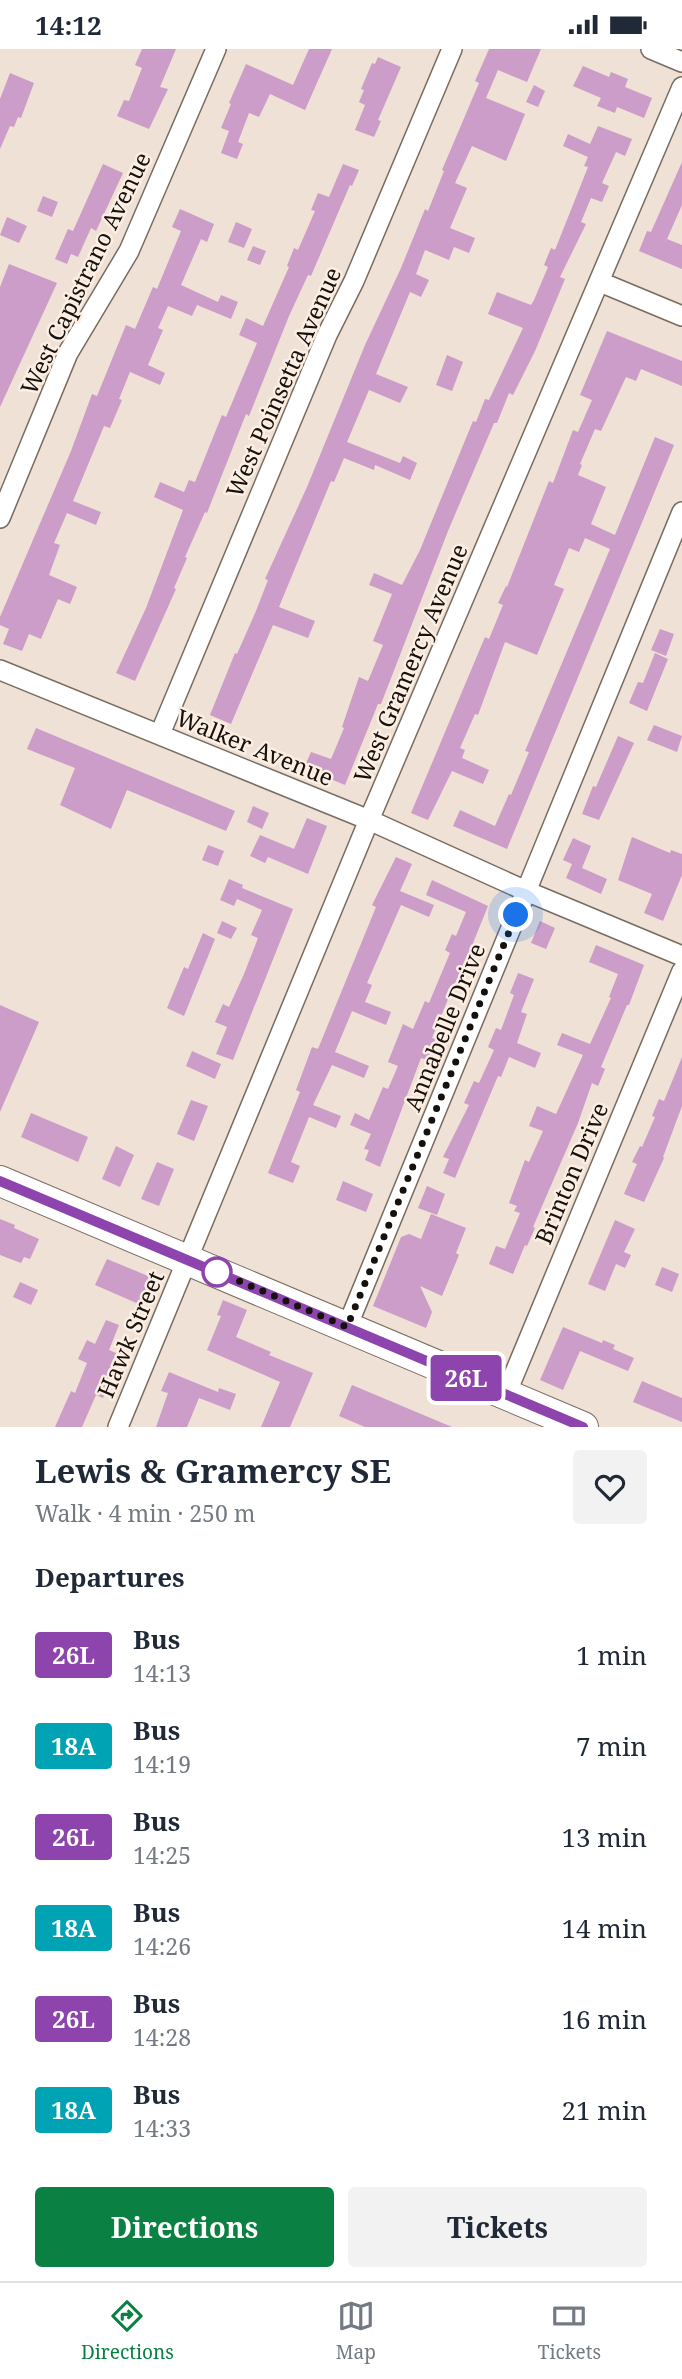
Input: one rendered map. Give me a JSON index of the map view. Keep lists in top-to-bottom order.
{
  "streets": {
    "street": [
      "West Capistrano Avenue",
      "West Poinsetta Avenue",
      "West Gramercy Avenue",
      "Walker Avenue",
      "Annabelle Drive",
      "Brinton Drive",
      "Hawk Street"
    ]
  },
  "crossings": [
    ["West Poinsetta Avenue", "Walker Avenue"],
    ["West Gramercy Avenue", "Walker Avenue"],
    ["West Gramercy Avenue", "Hawk Street"],
    ["Walker Avenue", "Annabelle Drive"]
  ],
  "lines": ["bus line 26L"],
  "page": {
    "status": "14:12",
    "on_map": "26L",
    "heading": [
      ["Lewis & Gramercy SE", "Walk · 4 min · 250 m"],
      "Departures"
    ],
    "list": [
      {
        "mark": "26L",
        "name": "Bus",
        "note": "14:13",
        "value": "1 min"
      },
      {
        "mark": "18A",
        "name": "Bus",
        "note": "14:19",
        "value": "7 min"
      },
      {
        "mark": "26L",
        "name": "Bus",
        "note": "14:25",
        "value": "13 min"
      },
      {
        "mark": "18A",
        "name": "Bus",
        "note": "14:26",
        "value": "14 min"
      },
      {
        "mark": "26L",
        "name": "Bus",
        "note": "14:28",
        "value": "16 min"
      },
      {
        "mark": "18A",
        "name": "Bus",
        "note": "14:33",
        "value": "21 min"
      }
    ],
    "buttons": ["Directions", "Tickets"],
    "tabs": ["Directions", "Map", "Tickets"]
  }
}
